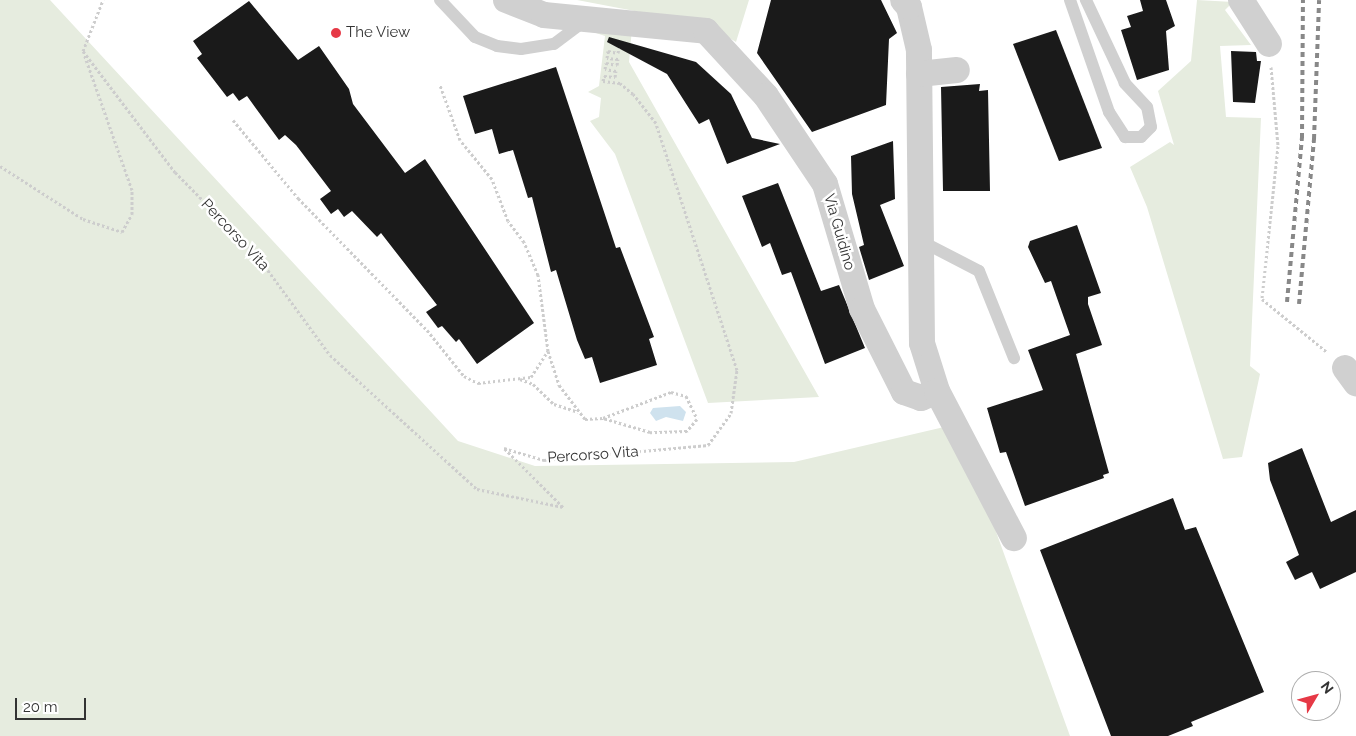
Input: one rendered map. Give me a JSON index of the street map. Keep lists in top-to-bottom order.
{
  "streets": {
    "street": ["Via Guidino"],
    "path": ["Percorso Vita"]
  },
  "places": ["The View"],
  "scale_bar": "20 m",
  "north": "top right"
}
